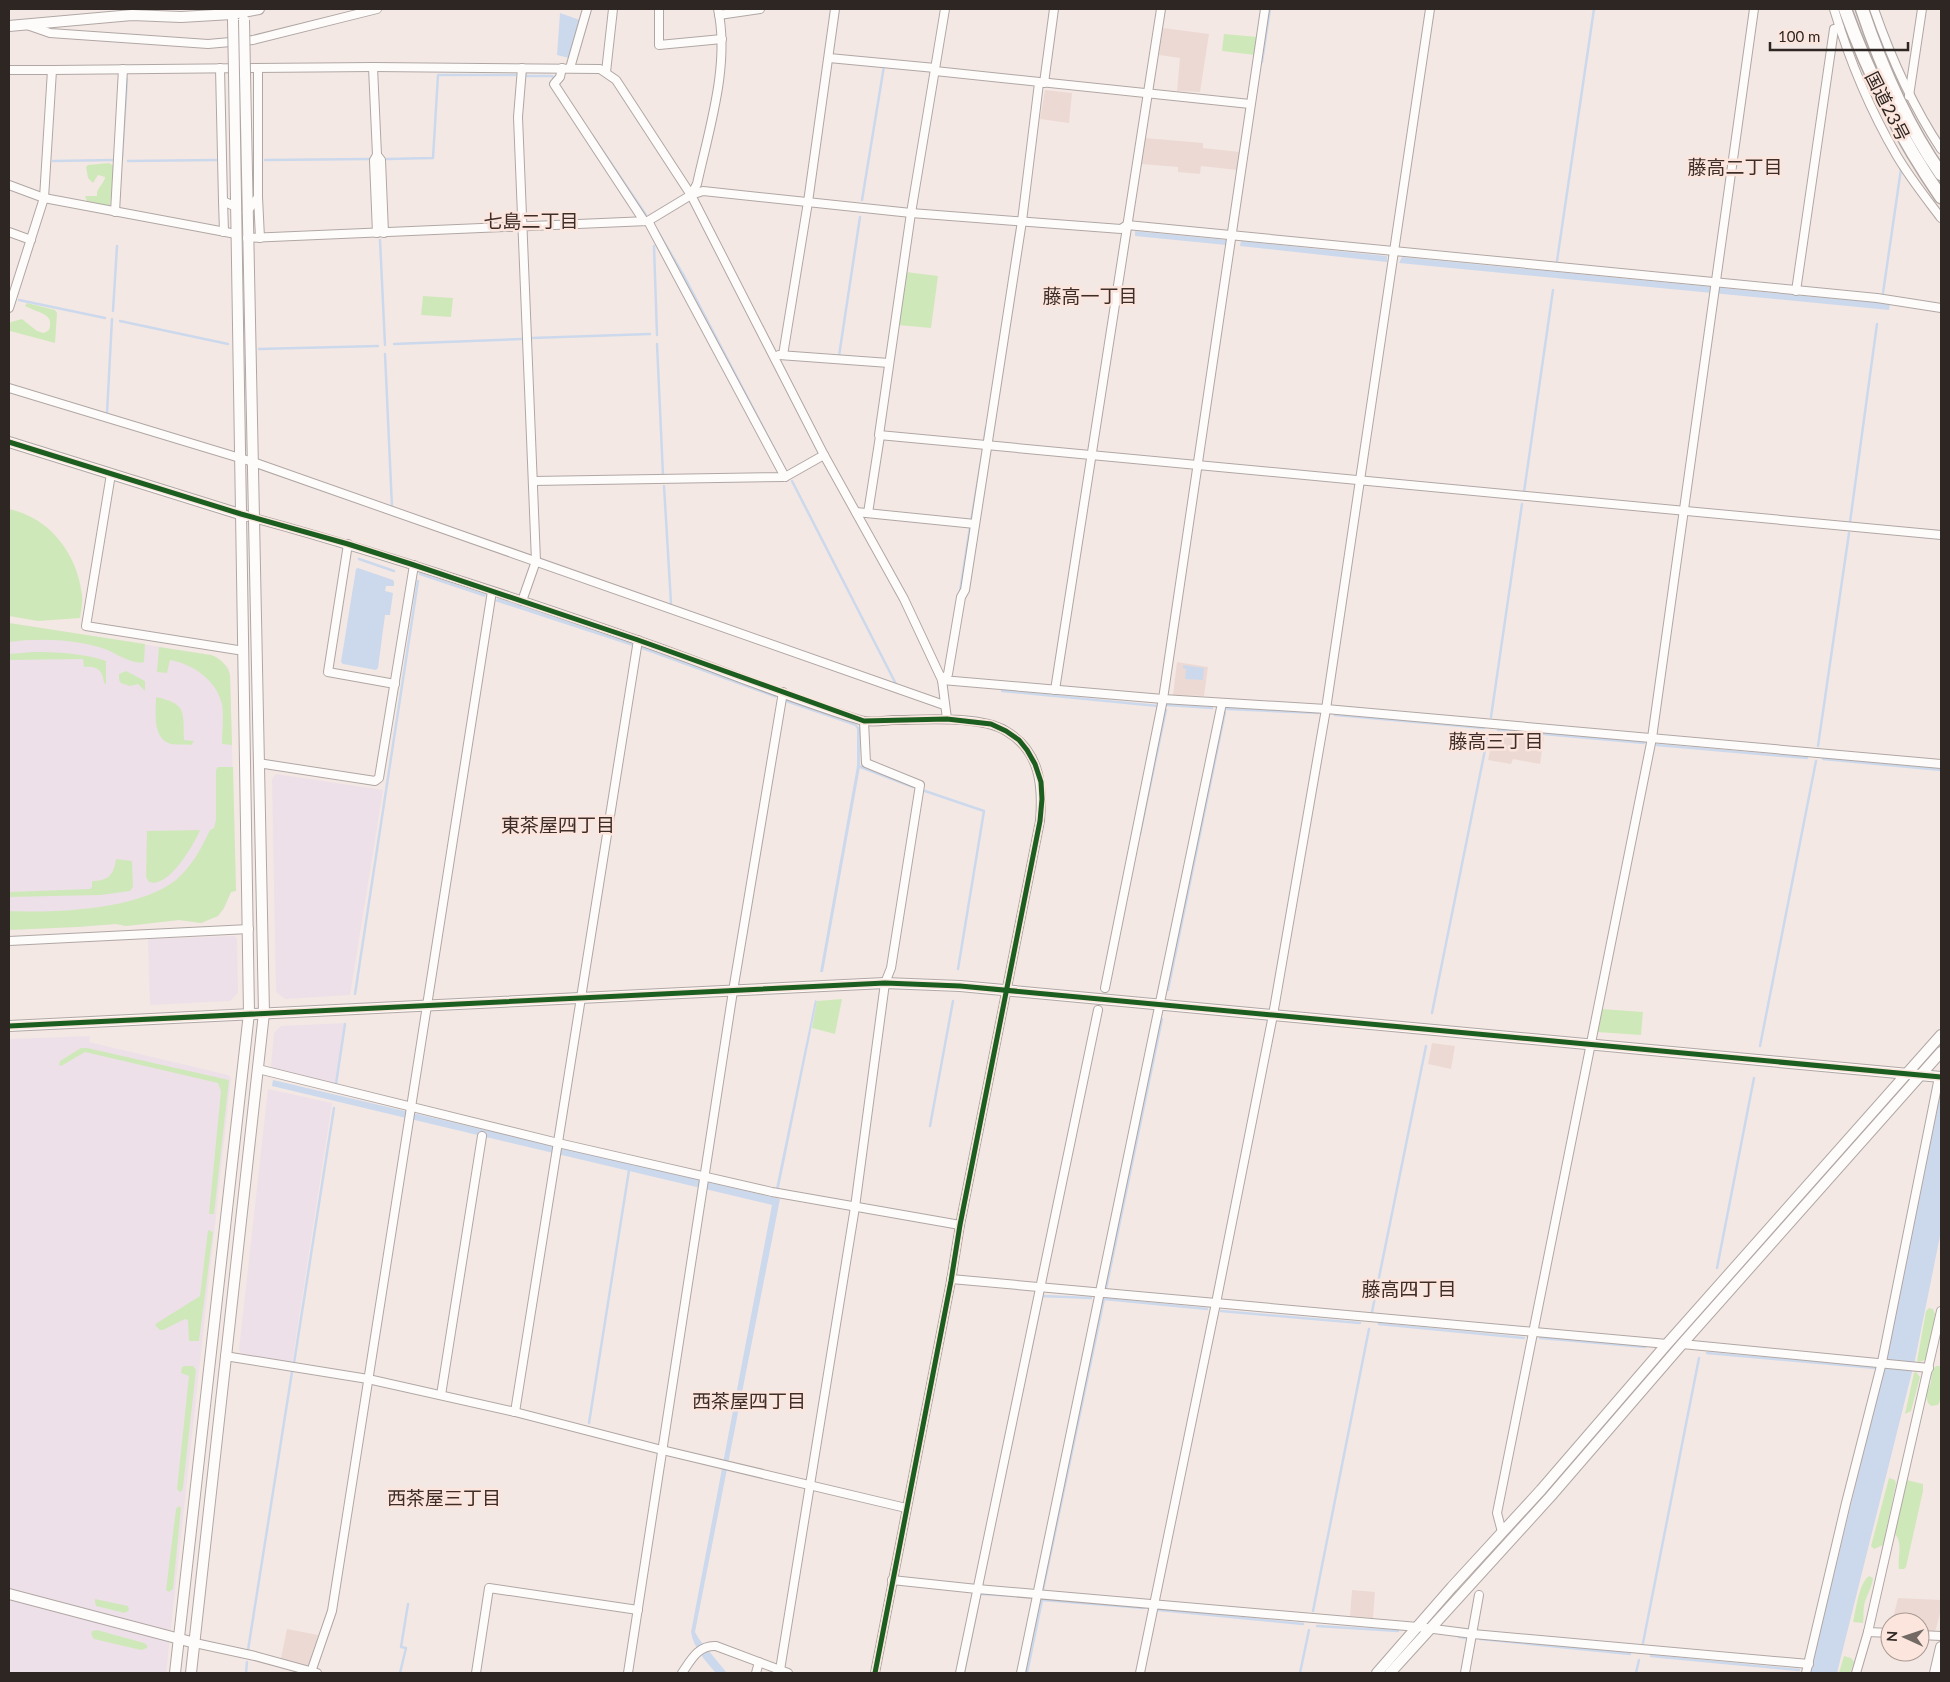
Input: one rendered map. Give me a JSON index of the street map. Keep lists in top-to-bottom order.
{
  "streets": {
    "highway": ["国道23号"]
  },
  "districts": [
    "藤高二丁目",
    "七島二丁目",
    "藤高一丁目",
    "藤高三丁目",
    "東茶屋四丁目",
    "藤高四丁目",
    "西茶屋四丁目",
    "西茶屋三丁目"
  ],
  "scale_bar": "100 m",
  "north": "left"
}
